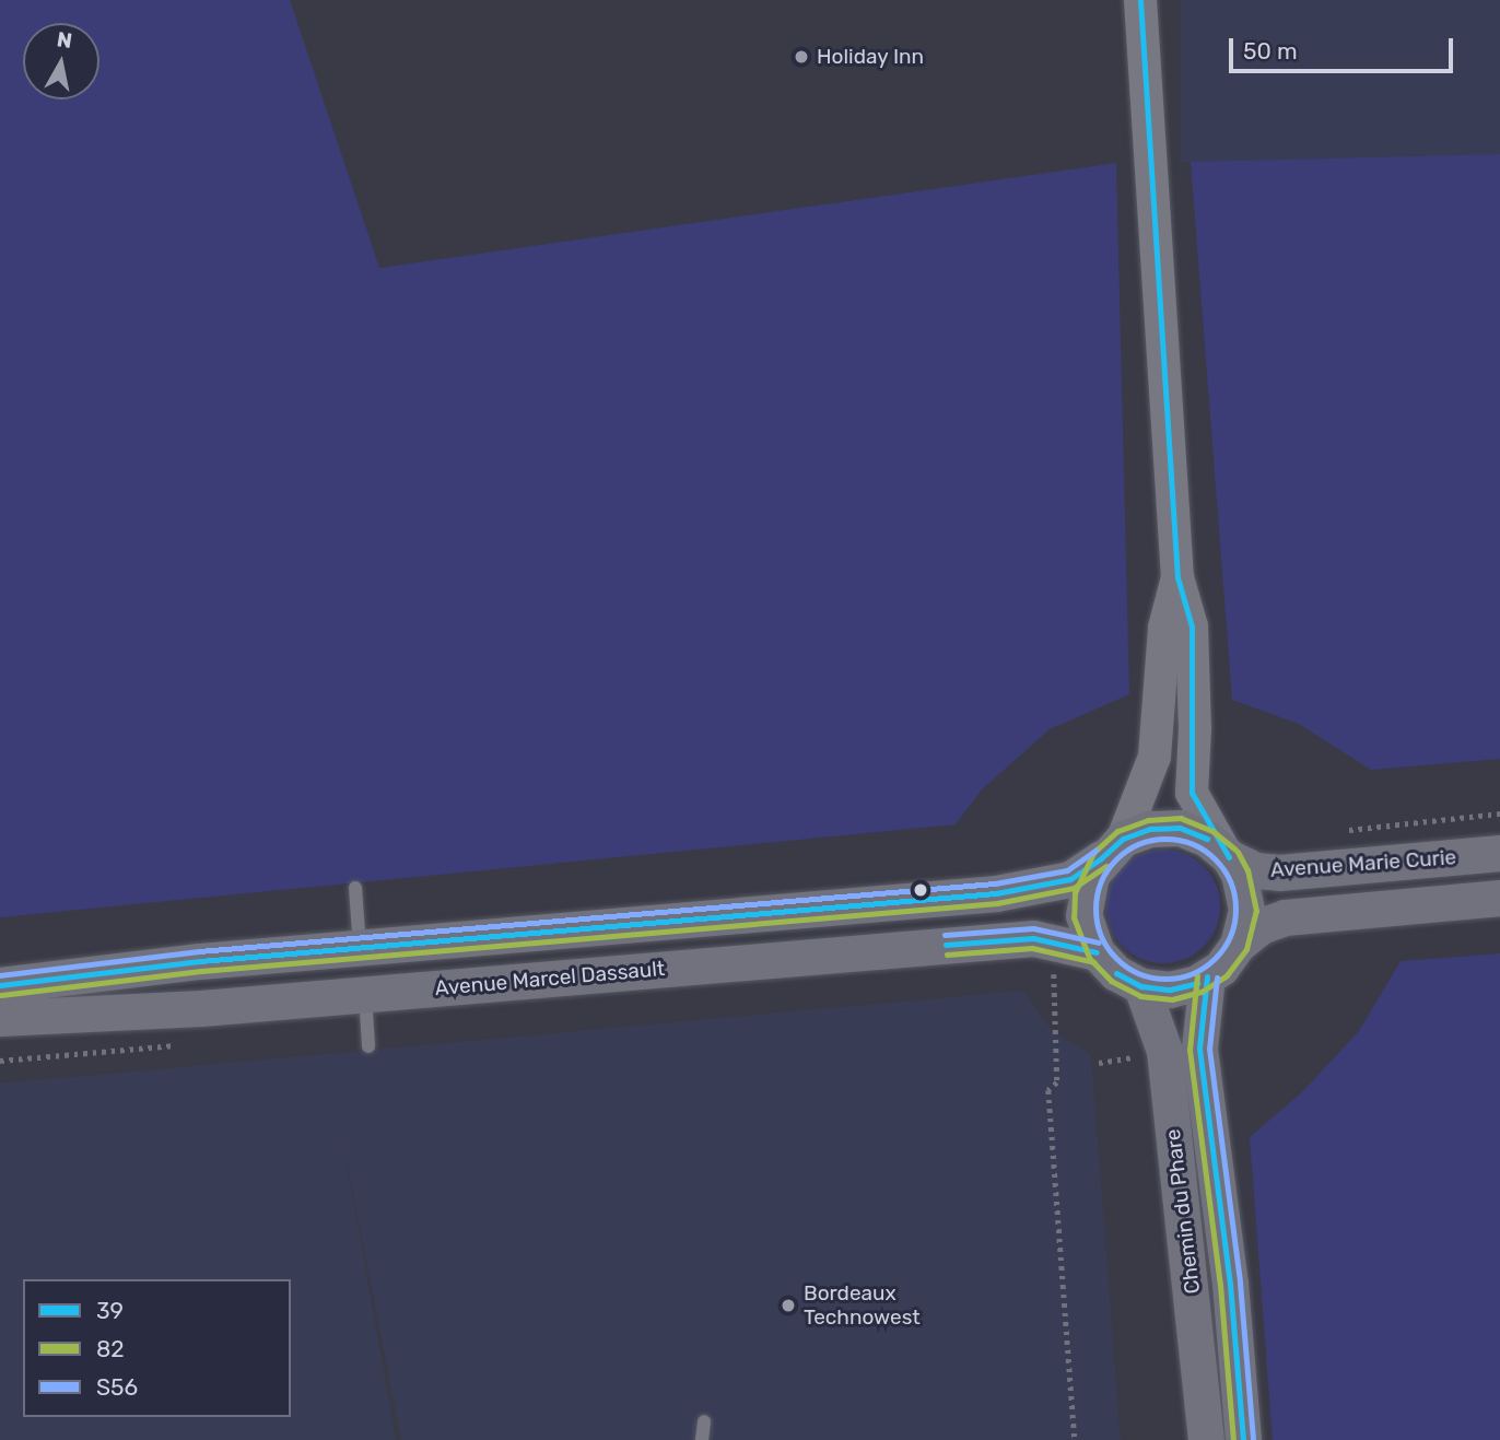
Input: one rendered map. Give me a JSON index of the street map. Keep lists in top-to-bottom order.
{
  "streets": {
    "main road": ["Avenue Marie Curie", "Avenue Marcel Dassault", "Chemin du Phare"]
  },
  "crossings": [
    ["Avenue Marie Curie", "Avenue Marcel Dassault"],
    ["Avenue Marie Curie", "Chemin du Phare"],
    ["Avenue Marcel Dassault", "Chemin du Phare"]
  ],
  "places": ["Holiday Inn", "Bordeaux Technowest"],
  "lines": ["transit line 39", "transit line 82", "transit line S56"],
  "legend": ["39", "82", "S56"],
  "scale_bar": "50 m",
  "north": "top"
}
